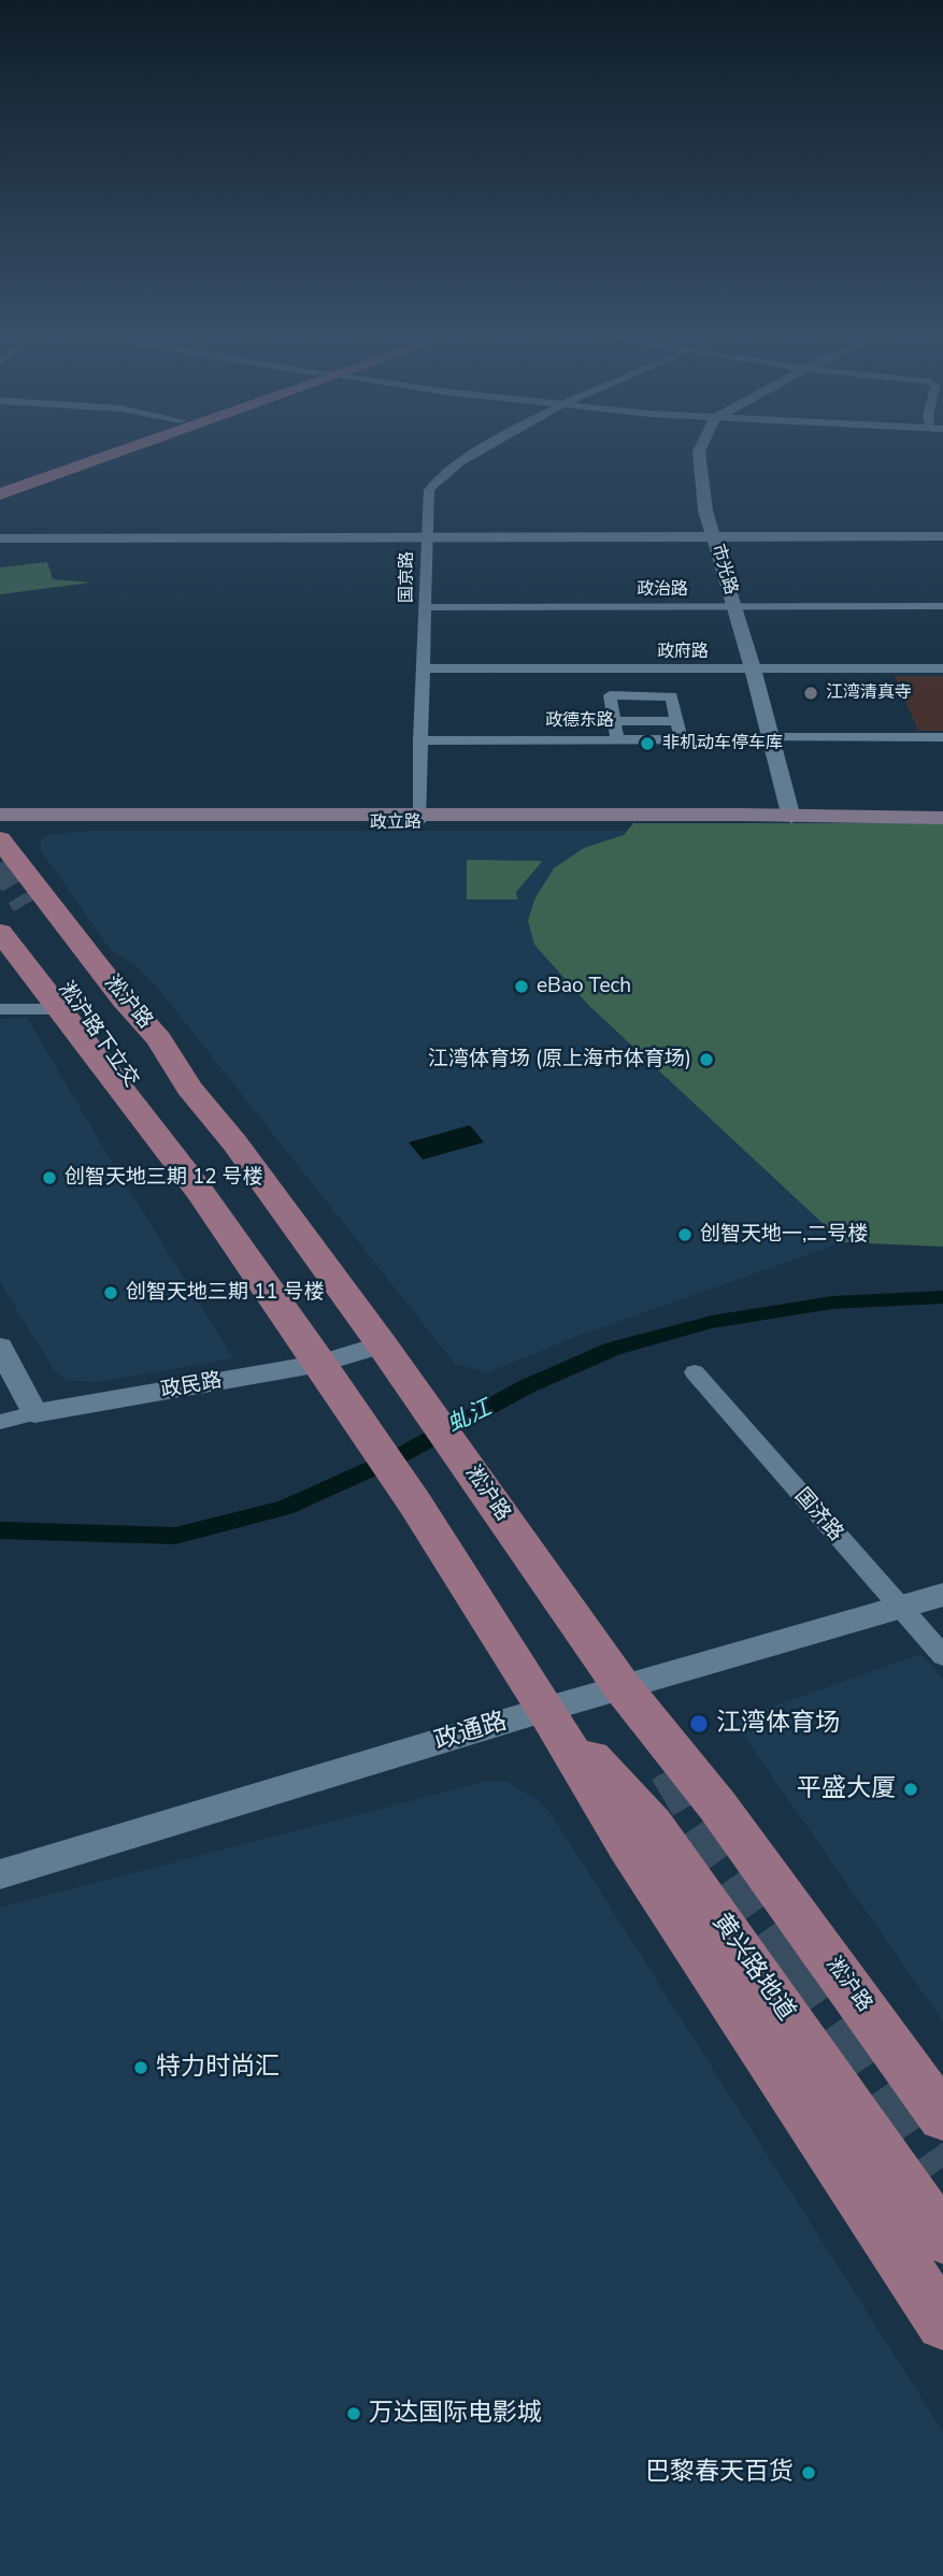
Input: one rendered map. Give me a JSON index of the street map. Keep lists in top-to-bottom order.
{
  "streets": {
    "main road": [
      "政立路",
      "淞沪路",
      "淞沪路下立交",
      "黄兴路地道"
    ],
    "street": [
      "市光路",
      "国京路",
      "政治路",
      "政府路",
      "政德东路",
      "政民路",
      "国济路",
      "政通路"
    ]
  },
  "crossings": [
    ["市光路", "政治路"],
    ["市光路", "政府路"],
    ["市光路", "政立路"],
    ["国京路", "政治路"],
    ["国京路", "政府路"],
    ["国京路", "政德东路"],
    ["国京路", "政立路"],
    ["淞沪路", "淞沪路下立交"],
    ["淞沪路", "政民路"],
    ["淞沪路", "政通路"],
    ["国济路", "政通路"],
    ["政通路", "黄兴路地道"]
  ],
  "water": ["虬江"],
  "places": [
    "江湾清真寺",
    "非机动车停车库",
    "eBao Tech",
    "江湾体育场 (原上海市体育场)",
    "创智天地三期 12 号楼",
    "创智天地一,二号楼",
    "创智天地三期 11 号楼",
    "江湾体育场",
    "平盛大厦",
    "特力时尚汇",
    "万达国际电影城",
    "巴黎春天百货"
  ]
}
